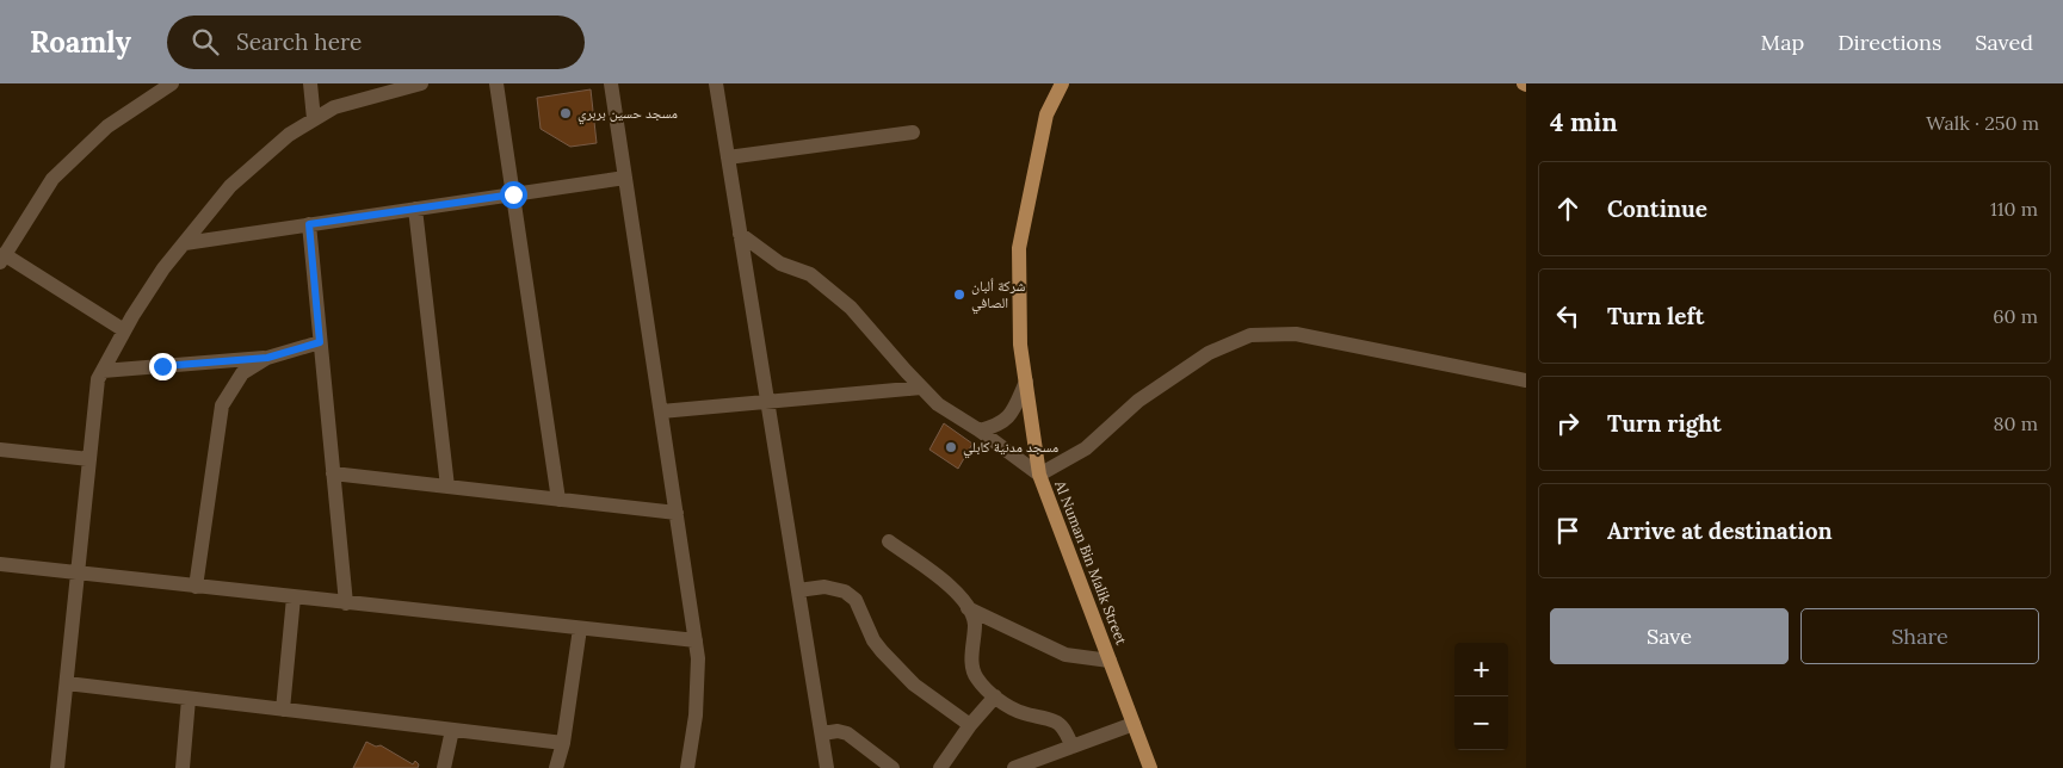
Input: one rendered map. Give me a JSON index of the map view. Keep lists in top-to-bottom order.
{
  "streets": {
    "main road": ["Al Numan Bin Malik Street"]
  },
  "places": ["مسجد حسين بربري", "شركة ألبان الصافي", "مسجد مدنية كابلي"],
  "page": {
    "header": "Roamly",
    "search": "Search here",
    "nav": ["Map", "Directions", "Saved"],
    "heading": ["4 min", "Walk · 250 m"],
    "list": [
      ["Continue", "110 m"],
      ["Turn left", "60 m"],
      ["Turn right", "80 m"],
      "Arrive at destination"
    ],
    "buttons": ["Save", "Share"],
    "map_buttons": ["+", "−"]
  }
}
